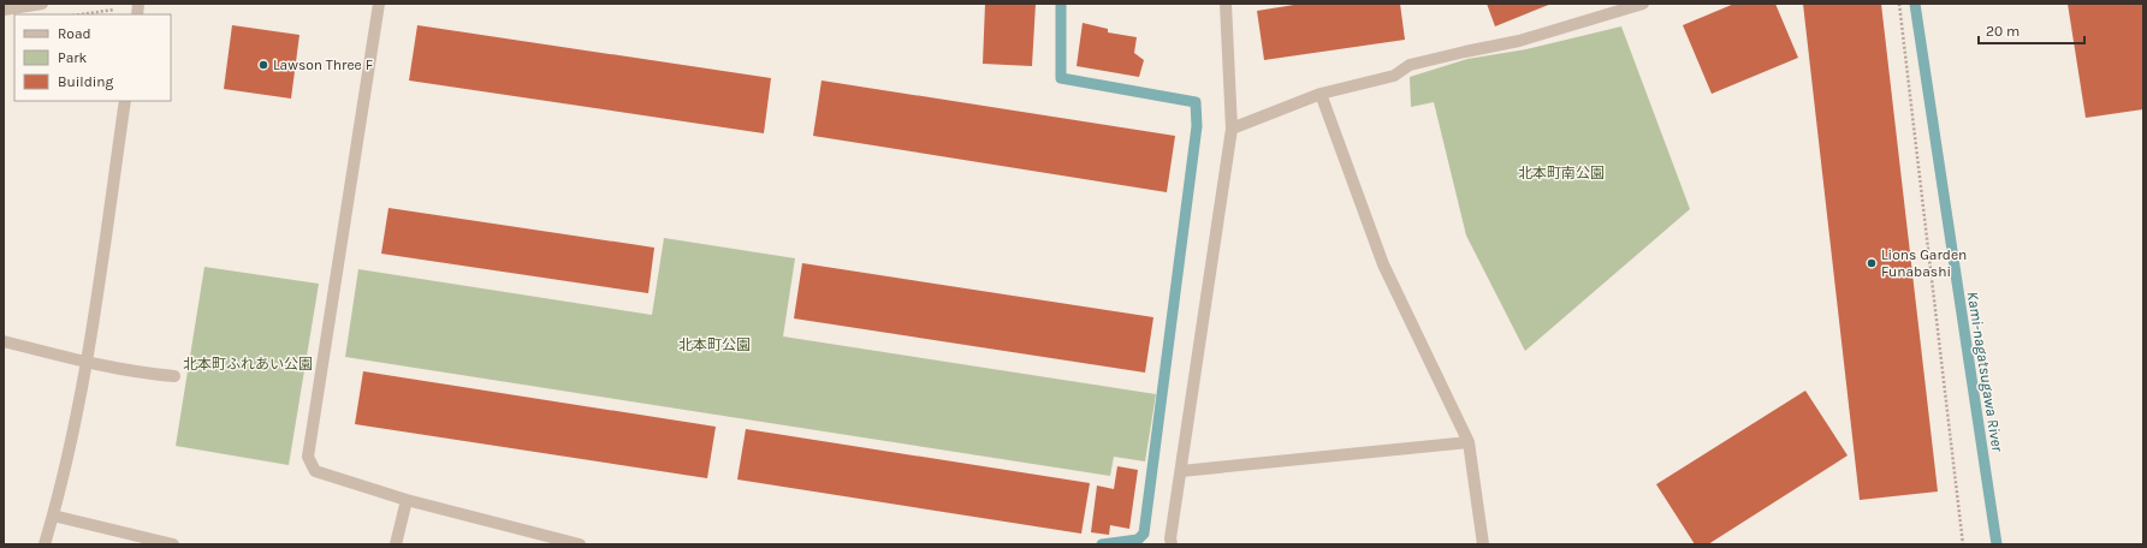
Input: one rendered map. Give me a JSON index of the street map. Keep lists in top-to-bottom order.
{
  "water": ["Kami-nagatsugawa River"],
  "parks": ["北本町南公園", "北本町公園", "北本町ふれあい公園"],
  "places": ["Lawson Three F", "Lions Garden Funabashi"],
  "legend": ["Road", "Park", "Building"],
  "scale_bar": "20 m"
}
